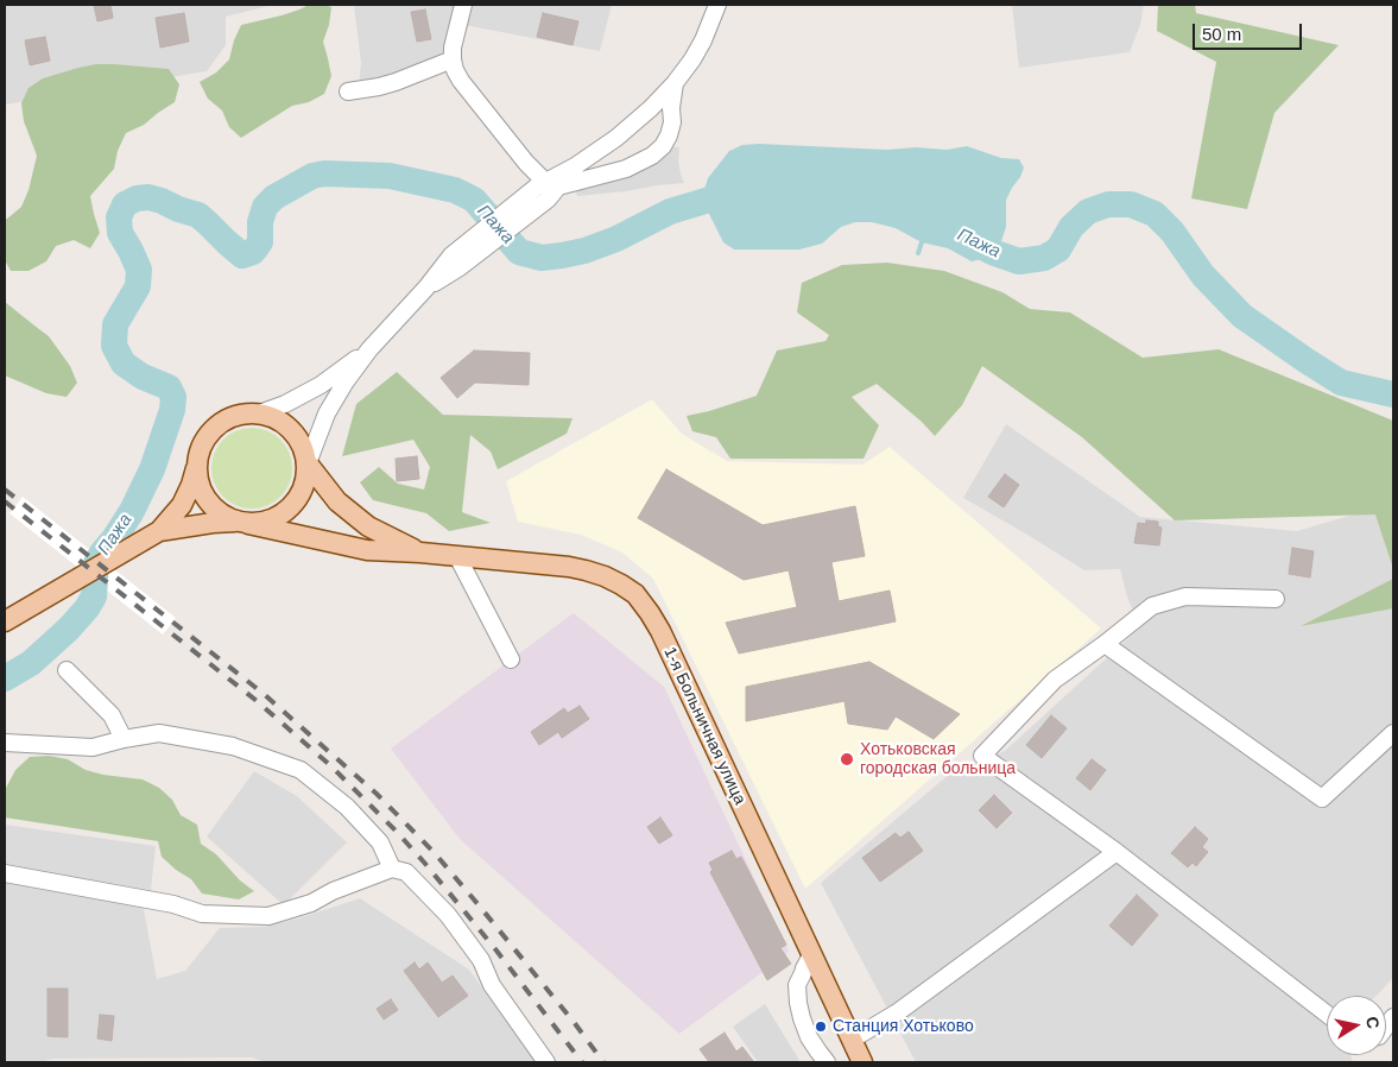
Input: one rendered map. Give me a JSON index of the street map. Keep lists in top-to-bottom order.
{
  "streets": {
    "main road": ["1-я Больничная улица"]
  },
  "water": ["Пажа"],
  "places": ["Хотьковская городская больница", "Станция Хотьково"],
  "scale_bar": "50 m",
  "north": "right"
}
